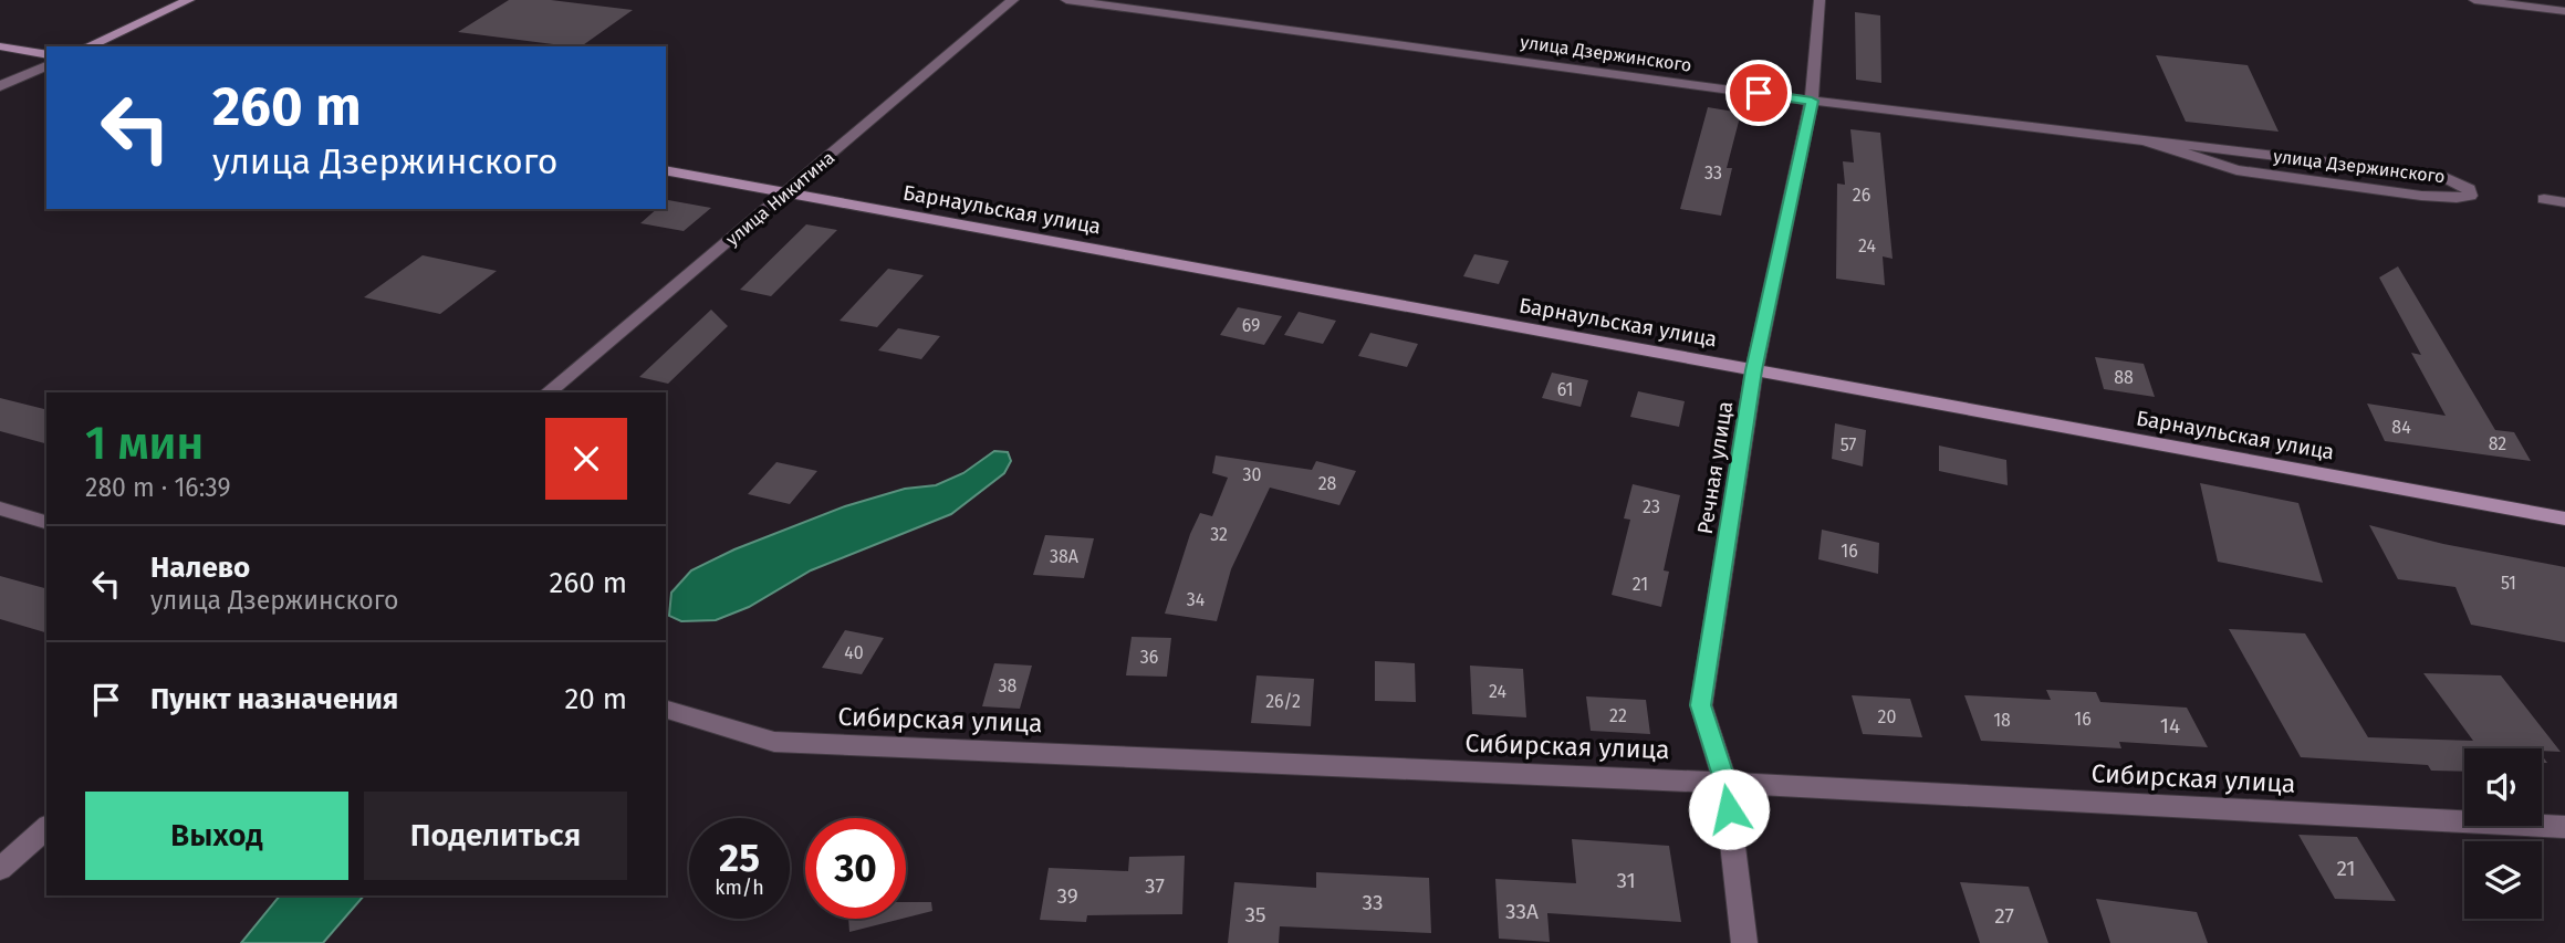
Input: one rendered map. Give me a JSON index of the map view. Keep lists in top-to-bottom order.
{
  "streets": {
    "street": [
      "улица Дзержинского",
      "улица Никитина",
      "Барнаульская улица",
      "Речная улица",
      "Сибирская улица"
    ]
  },
  "crossings": [
    ["улица Дзержинского", "Речная улица"],
    ["улица Никитина", "Барнаульская улица"],
    ["Барнаульская улица", "Речная улица"],
    ["Речная улица", "Сибирская улица"]
  ],
  "house_numbers": [
    "33",
    "26",
    "24",
    "69",
    "88",
    "61",
    "84",
    "82",
    "57",
    "30",
    "28",
    "23",
    "32",
    "16",
    "38А",
    "51",
    "21",
    "34",
    "40",
    "36",
    "38",
    "24",
    "26/2",
    "22",
    "20",
    "16",
    "18",
    "14",
    "21",
    "31",
    "37",
    "39",
    "33",
    "33А",
    "35",
    "27"
  ],
  "page": {
    "turn": ["260 m", "улица Дзержинского"],
    "heading": ["1 мин", "280 m · 16:39"],
    "list": [
      {
        "name": "Налево",
        "note": "улица Дзержинского",
        "value": "260 m"
      },
      {
        "name": "Пункт назначения",
        "value": "20 m"
      }
    ],
    "buttons": ["Выход", "Поделиться"],
    "speed": "25 km/h",
    "limit": "30"
  }
}
